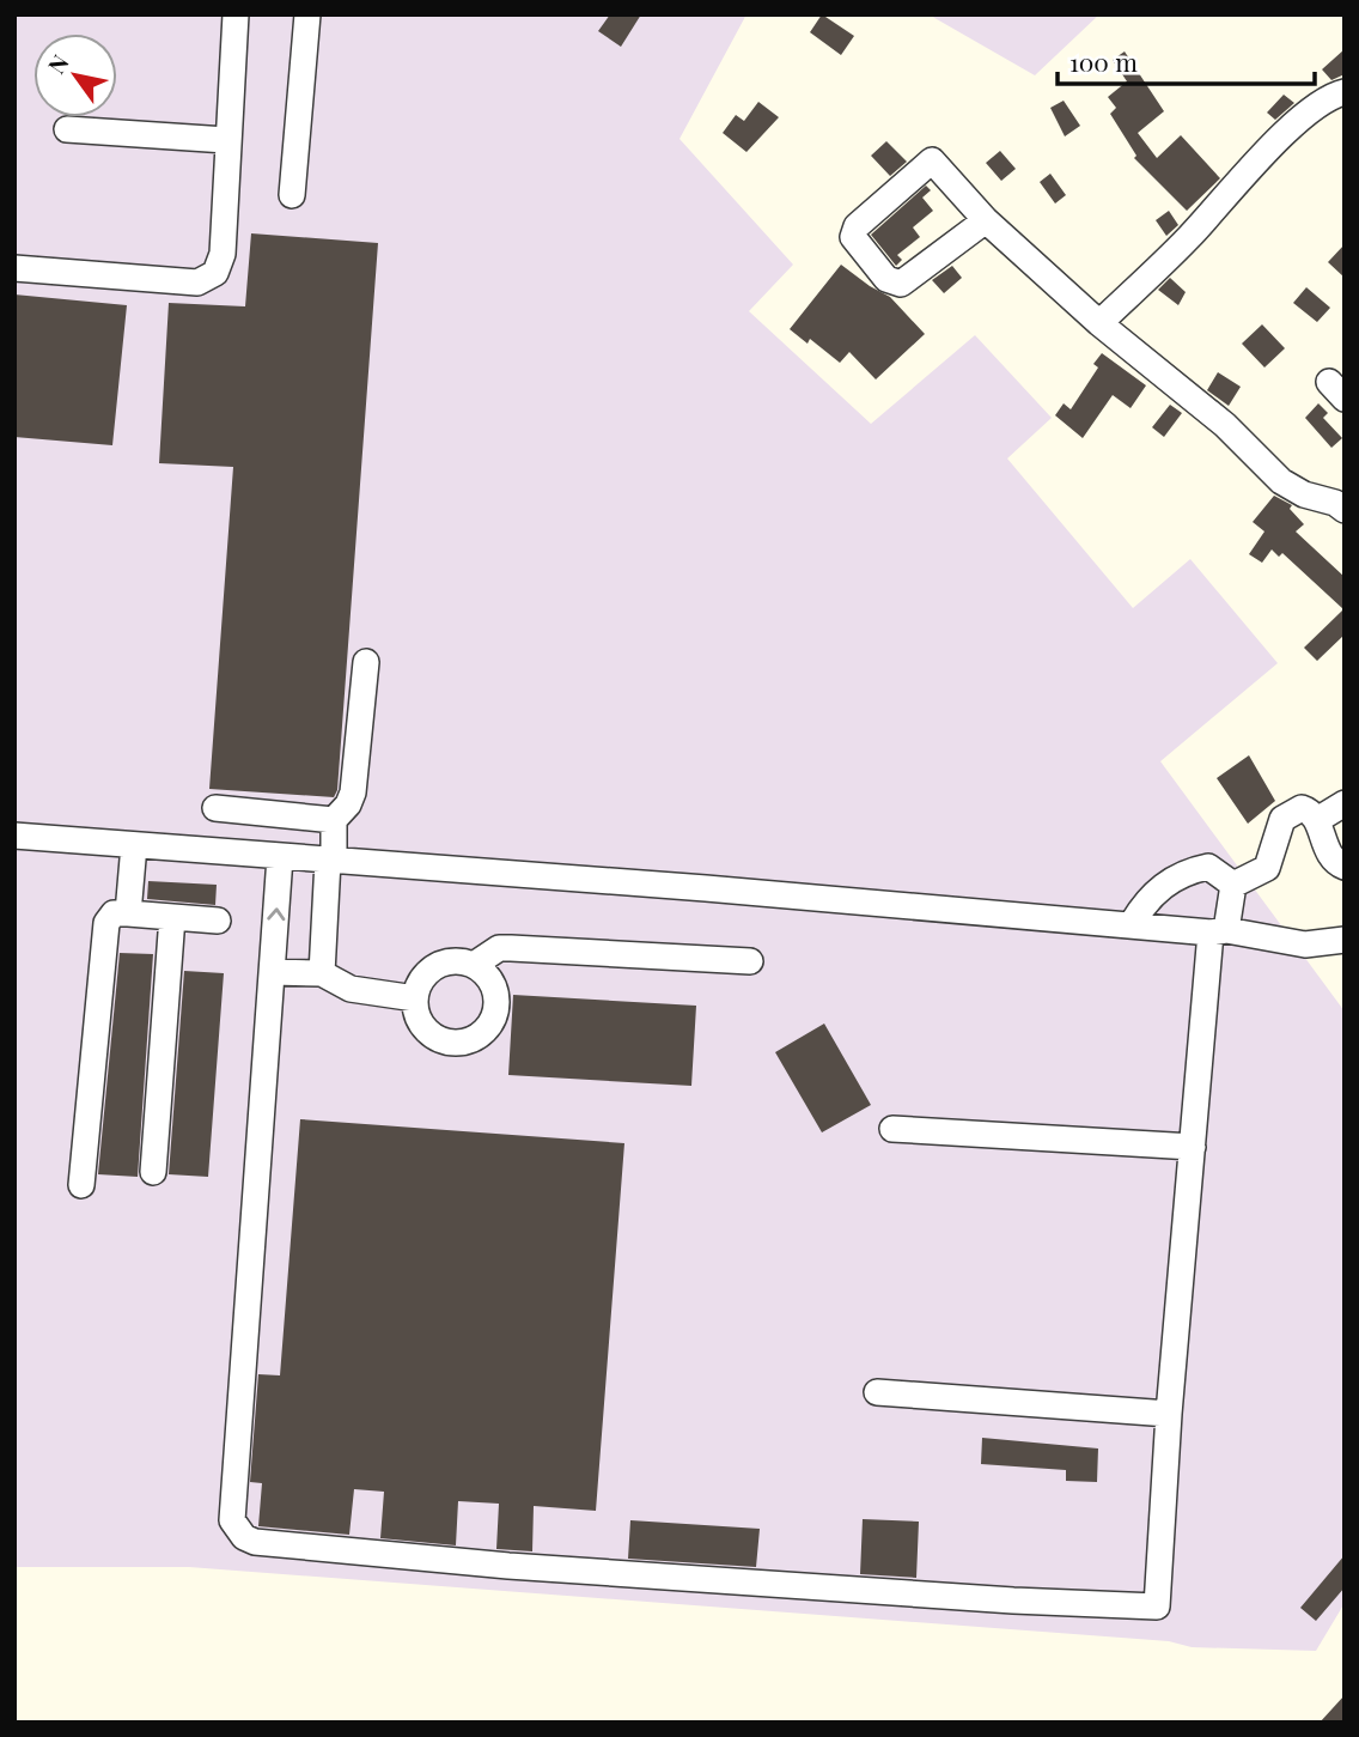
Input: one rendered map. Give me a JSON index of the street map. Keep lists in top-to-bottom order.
{
  "scale_bar": "100 m",
  "north": "top left"
}
